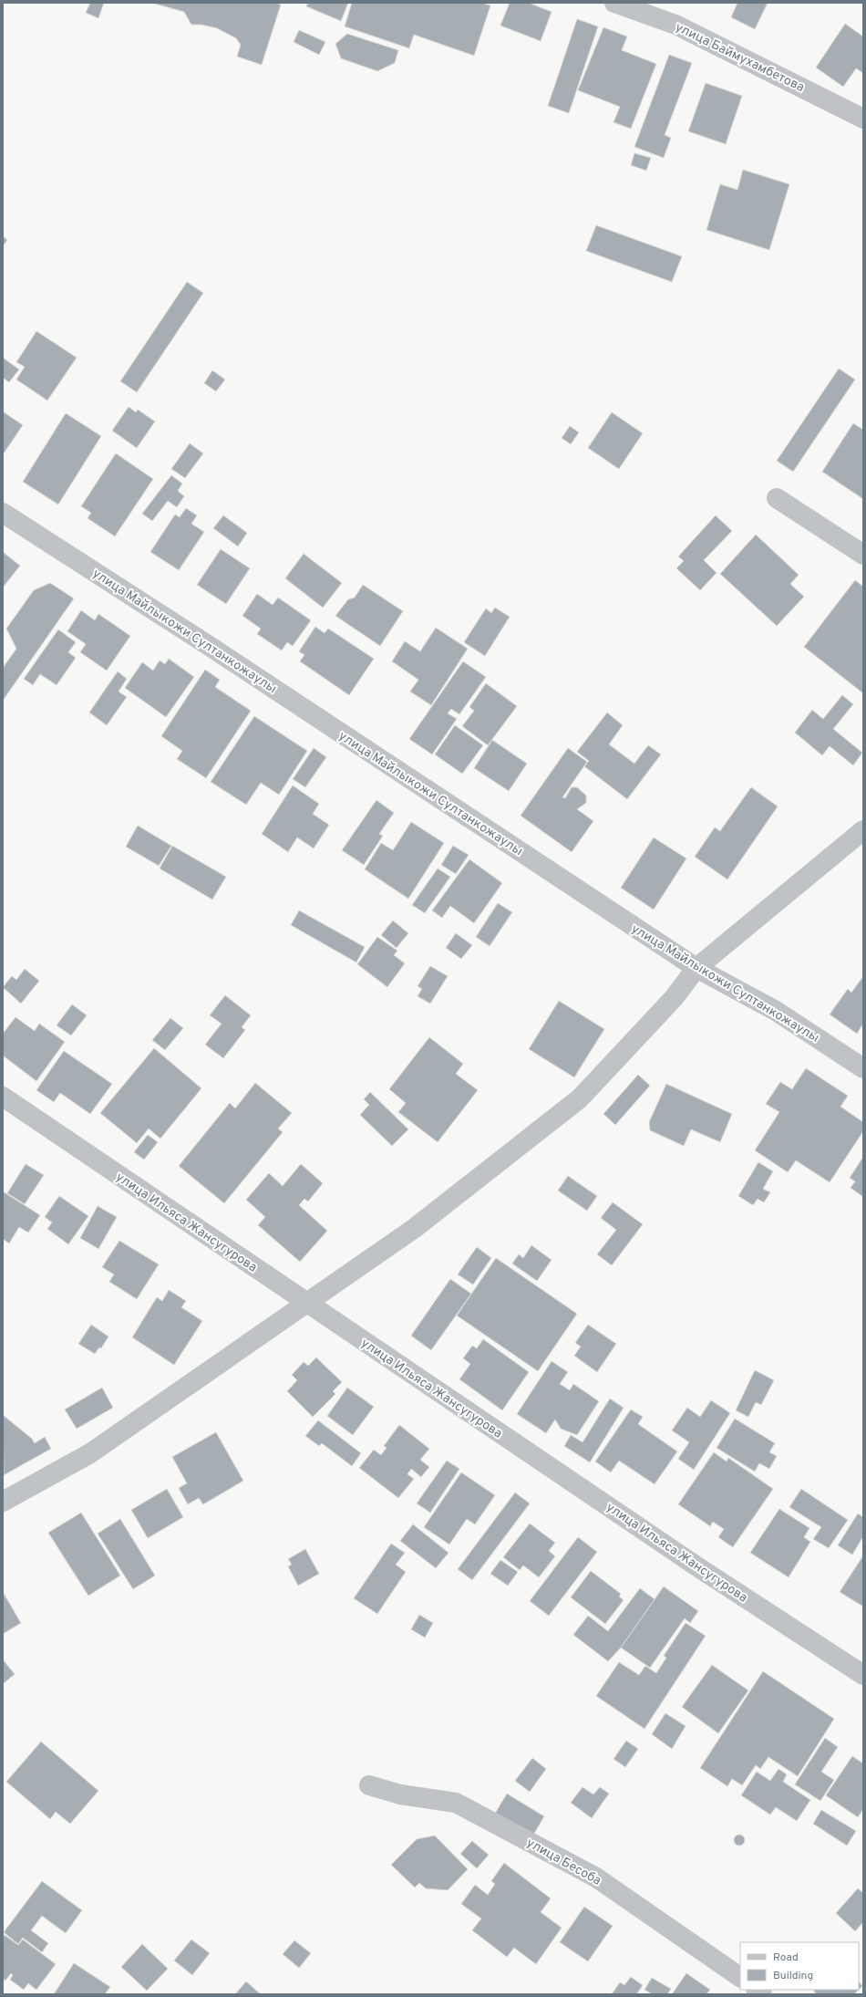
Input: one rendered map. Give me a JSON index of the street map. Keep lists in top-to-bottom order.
{
  "streets": {
    "street": [
      "улица Баймухамбетова",
      "улица Майлыкожи Султанкожаулы",
      "улица Ильяса Жансугурова",
      "улица Бесоба"
    ]
  },
  "legend": ["Road", "Building"]
}
